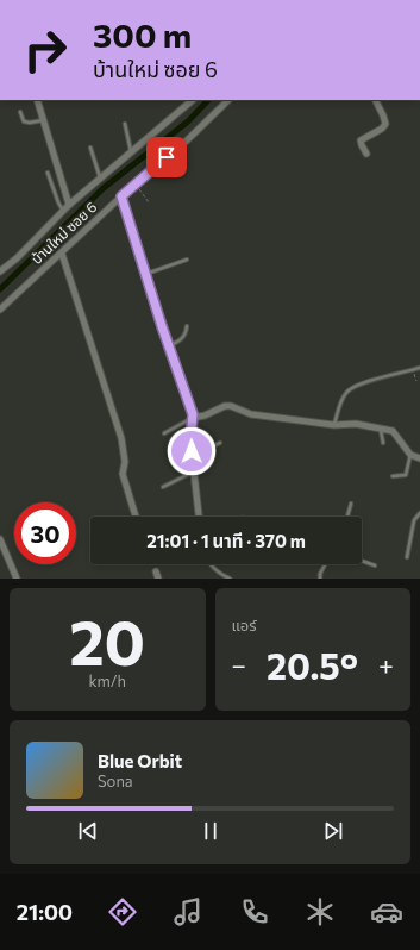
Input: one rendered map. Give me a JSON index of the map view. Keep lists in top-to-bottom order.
{
  "streets": {
    "street": ["บ้านใหม่ ซอย 6"]
  },
  "page": {
    "turn": ["300 m", "บ้านใหม่ ซอย 6"],
    "limit": "30",
    "trip": "21:01 · 1 นาที · 370 m",
    "tile": [
      ["20", "km/h"],
      "แอร์"
    ],
    "heat": ["−", "20.5°", "+"],
    "song": ["Blue Orbit", "Sona"],
    "tabs": "21:00"
  }
}
